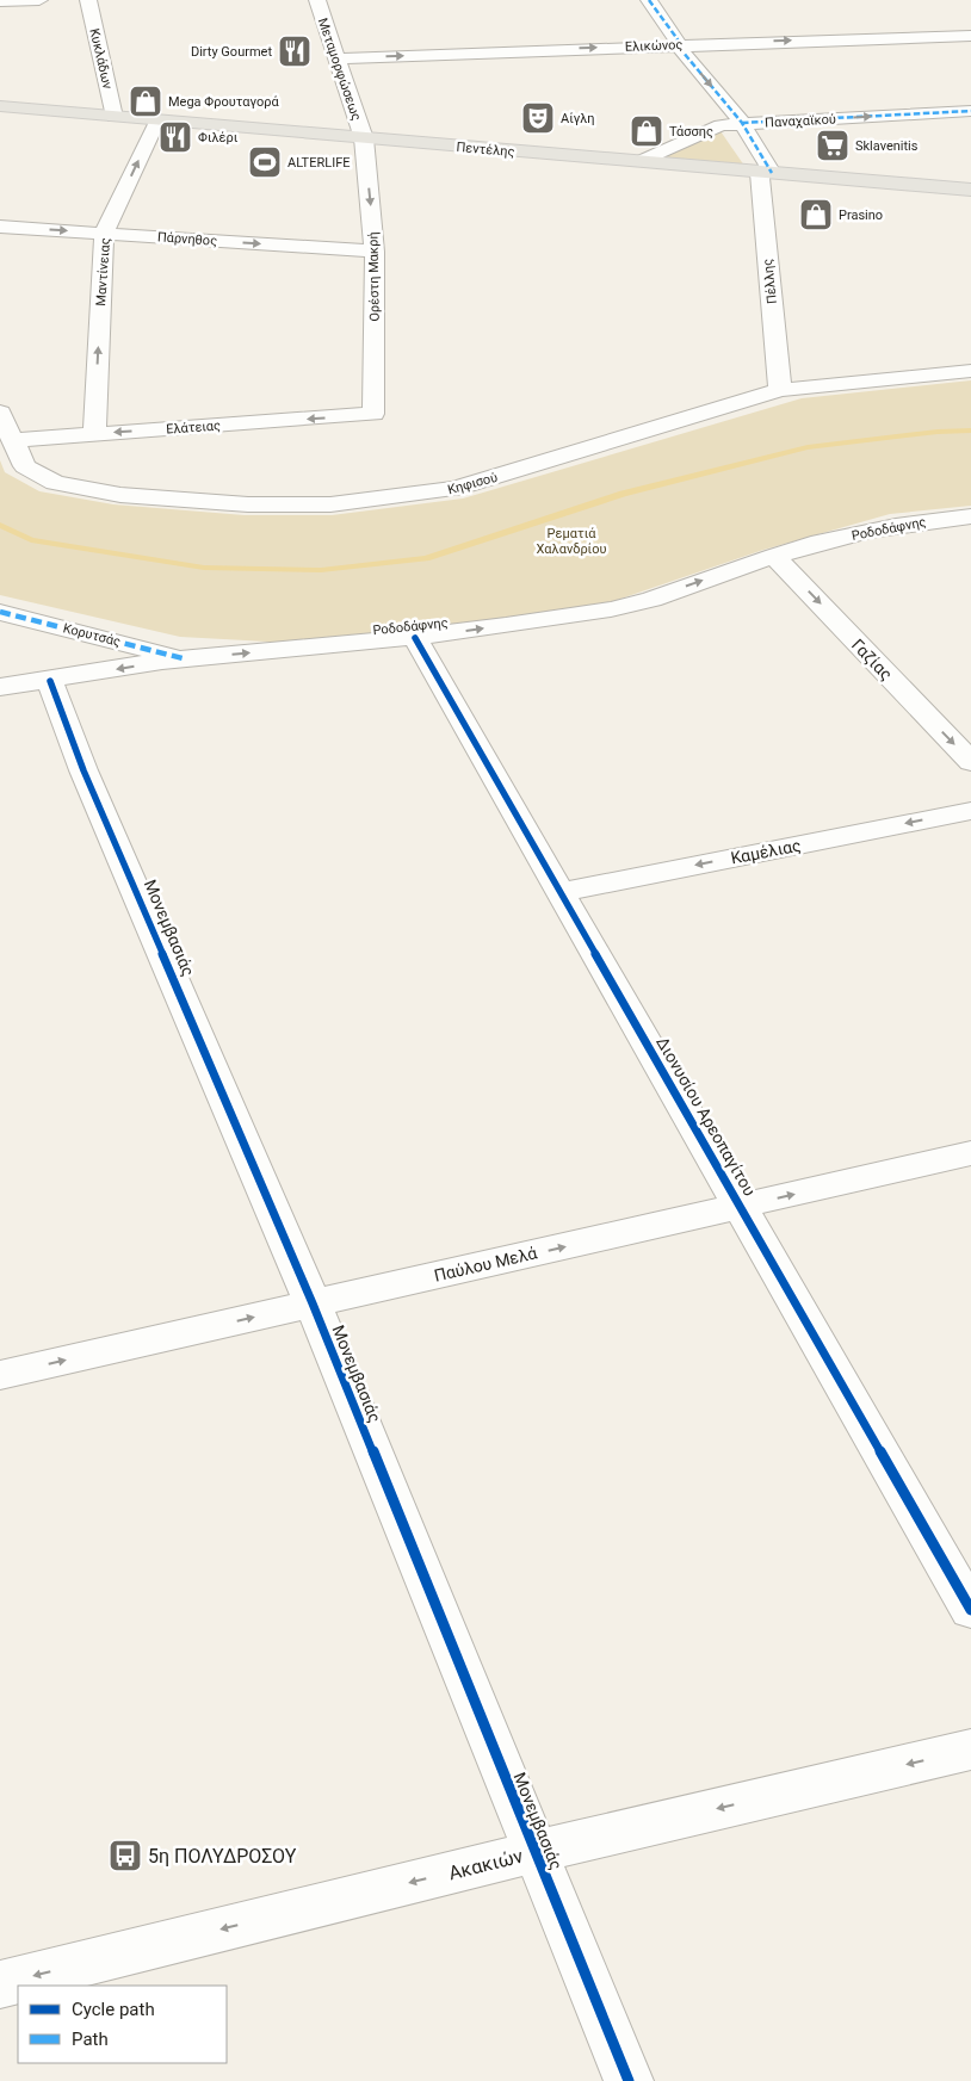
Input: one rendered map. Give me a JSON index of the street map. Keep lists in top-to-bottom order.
{
  "streets": {
    "main road": ["Πεντέλης"],
    "street": [
      "Ελικώνος",
      "Κυκλάδων",
      "Μεταμορφώσεως",
      "Παναχαϊκού",
      "Πάρνηθος",
      "Μαντίνειας",
      "Ορέστη Μακρή",
      "Πέλλης",
      "Ελάτειας",
      "Κηφισού",
      "Ροδοδάφνης",
      "Κορυτσάς",
      "Γαζίας",
      "Καμέλιας",
      "Μονεμβασιάς",
      "Διονυσίου Αρεοπαγίτου",
      "Παύλου Μελά",
      "Ακακιών"
    ]
  },
  "crossings": [
    ["Ελικώνος", "Μεταμορφώσεως"],
    ["Ελικώνος", "Πέλλης"],
    ["Κυκλάδων", "Πεντέλης"],
    ["Μεταμορφώσεως", "Πεντέλης"],
    ["Μεταμορφώσεως", "Ορέστη Μακρή"],
    ["Παναχαϊκού", "Πεντέλης"],
    ["Παναχαϊκού", "Πέλλης"],
    ["Πεντέλης", "Μαντίνειας"],
    ["Πεντέλης", "Ορέστη Μακρή"],
    ["Πεντέλης", "Πέλλης"],
    ["Πάρνηθος", "Μαντίνειας"],
    ["Πάρνηθος", "Ορέστη Μακρή"],
    ["Μαντίνειας", "Ελάτειας"],
    ["Ορέστη Μακρή", "Ελάτειας"],
    ["Πέλλης", "Κηφισού"],
    ["Ελάτειας", "Κηφισού"],
    ["Ροδοδάφνης", "Κορυτσάς"],
    ["Ροδοδάφνης", "Γαζίας"],
    ["Ροδοδάφνης", "Μονεμβασιάς"],
    ["Ροδοδάφνης", "Διονυσίου Αρεοπαγίτου"],
    ["Καμέλιας", "Διονυσίου Αρεοπαγίτου"],
    ["Μονεμβασιάς", "Παύλου Μελά"],
    ["Μονεμβασιάς", "Ακακιών"],
    ["Διονυσίου Αρεοπαγίτου", "Παύλου Μελά"]
  ],
  "one_way": [
    "Ελικώνος",
    "Παναχαϊκού",
    "Πάρνηθος",
    "Μαντίνειας",
    "Ορέστη Μακρή",
    "Ελάτειας",
    "Γαζίας",
    "Καμέλιας",
    "Παύλου Μελά",
    "Ακακιών"
  ],
  "parks": ["Ρεματιά Χαλανδρίου"],
  "places": {
    "restaurant": ["Dirty Gourmet", "Φιλέρι"],
    "shop": ["Mega Φρουταγορά", "Τάσσης", "Prasino"],
    "theatre": ["Αίγλη"],
    "supermarket": ["Sklavenitis"],
    "sports": ["ALTERLIFE"],
    "bus stop": ["5η ΠΟΛΥΔΡΟΣΟΥ"]
  },
  "legend": ["Cycle path", "Path"]
}
